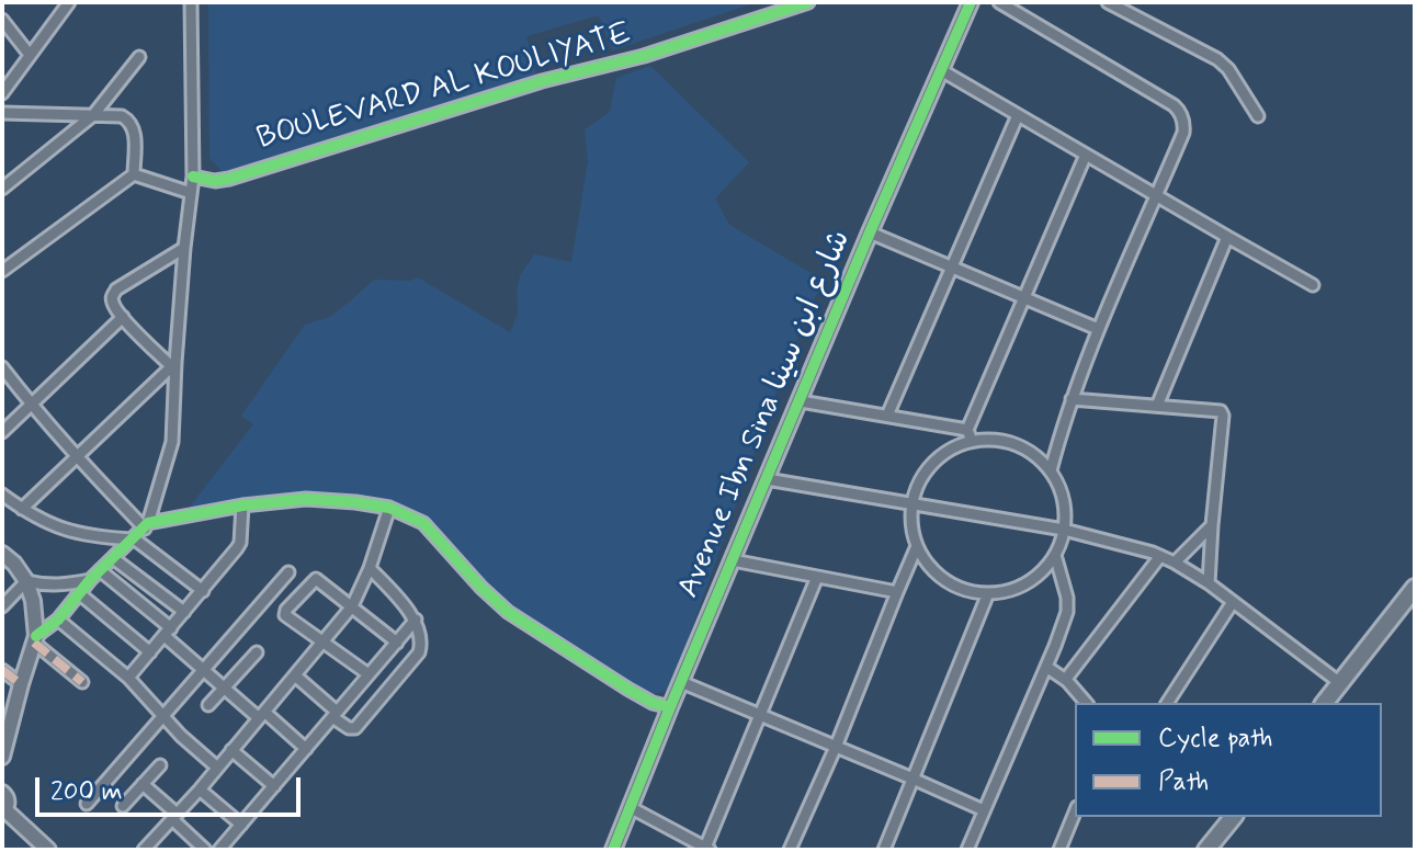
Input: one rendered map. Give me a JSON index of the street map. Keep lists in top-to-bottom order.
{
  "streets": {
    "street": ["BOULEVARD AL KOULIYATE", "Avenue Ibn Sina شارع ابن سينا"]
  },
  "legend": ["Cycle path", "Path"],
  "scale_bar": "200 m"
}
